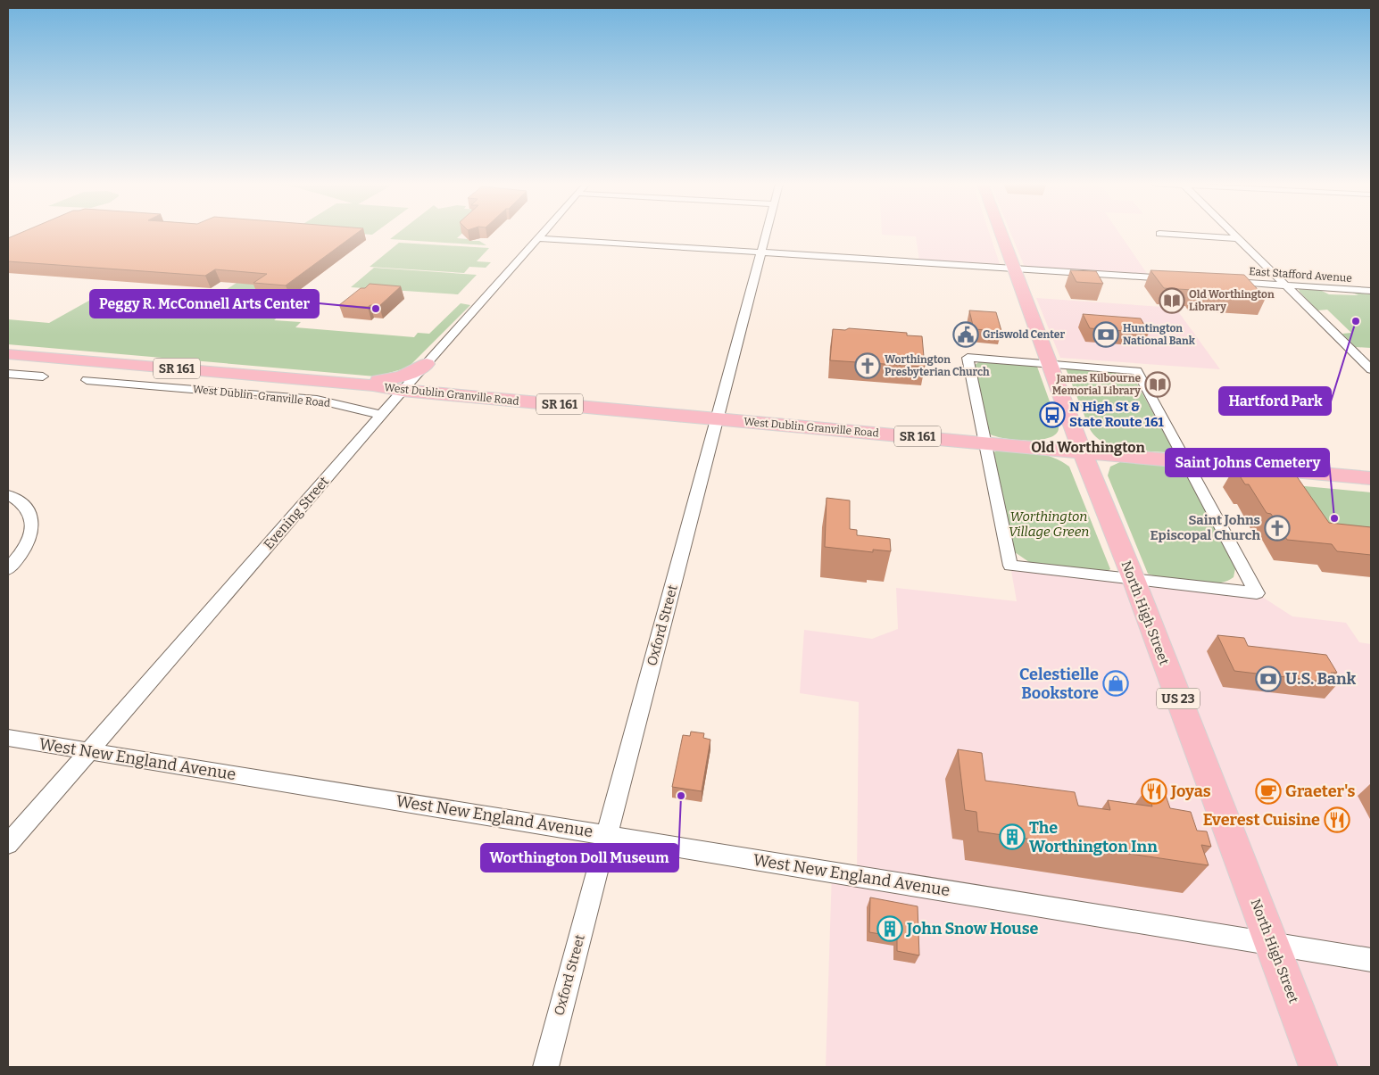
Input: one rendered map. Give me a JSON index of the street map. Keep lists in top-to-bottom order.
{
  "streets": {
    "main road": [
      "SR 161",
      "West Dublin Granville Road",
      "North High Street",
      "US 23"
    ],
    "street": [
      "East Stafford Avenue",
      "West Dublin-Granville Road",
      "Evening Street",
      "Oxford Street",
      "West New England Avenue"
    ]
  },
  "crossings": [
    ["SR 161", "West Dublin Granville Road"],
    ["SR 161", "North High Street"],
    ["West Dublin Granville Road", "Evening Street"],
    ["West Dublin Granville Road", "North High Street"],
    ["West Dublin Granville Road", "Oxford Street"],
    ["West Dublin-Granville Road", "Evening Street"],
    ["Evening Street", "West New England Avenue"],
    ["North High Street", "West New England Avenue"],
    ["Oxford Street", "West New England Avenue"]
  ],
  "districts": ["Old Worthington"],
  "parks": ["Worthington Village Green"],
  "places": {
    "library": ["Old Worthington Library", "James Kilbourne Memorial Library"],
    "other": [
      "Peggy R. McConnell Arts Center",
      "Hartford Park",
      "Saint Johns Cemetery",
      "Worthington Doll Museum"
    ],
    "public building": ["Griswold Center"],
    "bank": ["Huntington National Bank", "U.S. Bank"],
    "church": ["Worthington Presbyterian Church", "Saint Johns Episcopal Church"],
    "bus stop": ["N High St & State Route 161"],
    "shop": ["Celestielle Bookstore"],
    "restaurant": ["Joyas", "Everest Cuisine"],
    "cafe": ["Graeter's"],
    "building": ["The Worthington Inn", "John Snow House"]
  }
}
